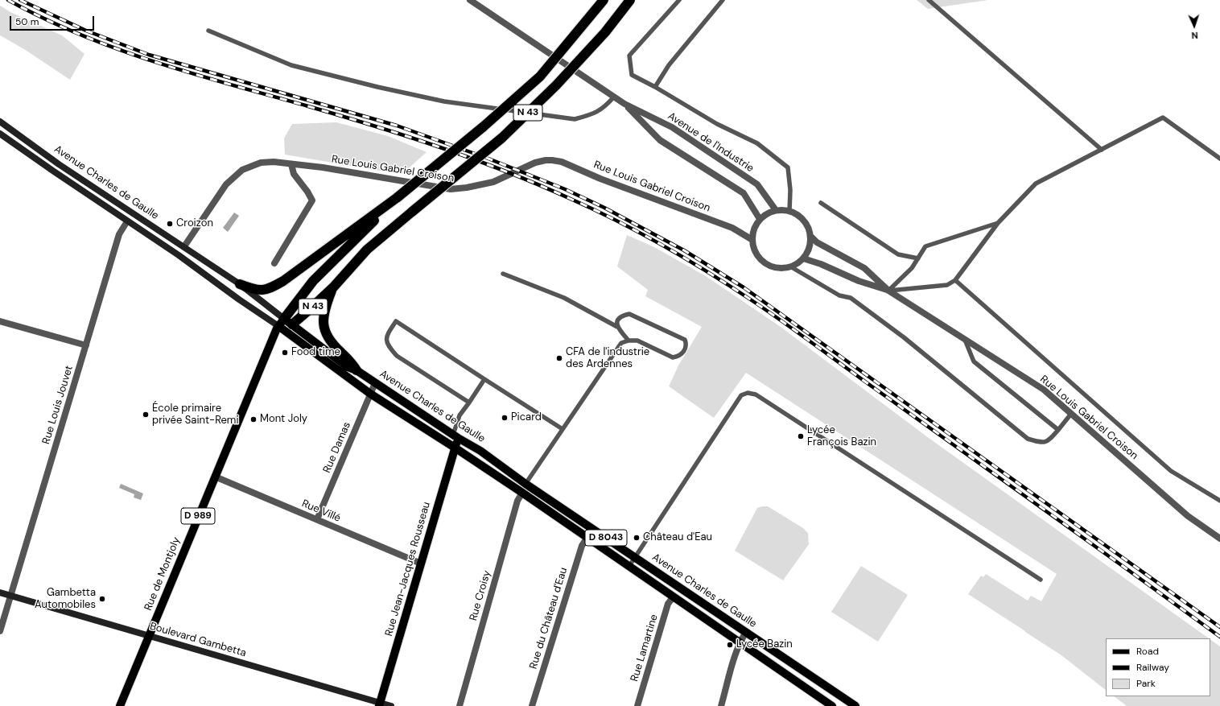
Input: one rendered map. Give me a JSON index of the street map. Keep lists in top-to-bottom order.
{
  "streets": {
    "highway": ["N 43"],
    "main road": [
      "Avenue Charles de Gaulle",
      "D 989",
      "D 8043",
      "Rue Jean-Jacques Rousseau",
      "Rue de Montjoly",
      "Boulevard Gambetta"
    ],
    "street": [
      "Avenue de l'Industrie",
      "Rue Louis Gabriel Croison",
      "Rue Louis Jouvet",
      "Rue Damas",
      "Rue Villé",
      "Rue Croisy",
      "Rue du Château d'Eau",
      "Rue Lamartine"
    ]
  },
  "crossings": [
    ["N 43", "Avenue Charles de Gaulle"],
    ["N 43", "Rue de Montjoly"],
    ["Avenue de l'Industrie", "Rue Louis Gabriel Croison"],
    ["Rue Louis Gabriel Croison", "Avenue Charles de Gaulle"],
    ["Avenue Charles de Gaulle", "Rue Louis Jouvet"],
    ["Avenue Charles de Gaulle", "Rue Damas"],
    ["Avenue Charles de Gaulle", "Rue Jean-Jacques Rousseau"],
    ["Avenue Charles de Gaulle", "Rue de Montjoly"],
    ["Avenue Charles de Gaulle", "Rue Croisy"],
    ["Avenue Charles de Gaulle", "Rue du Château d'Eau"],
    ["Avenue Charles de Gaulle", "Rue Lamartine"],
    ["Rue Louis Jouvet", "Boulevard Gambetta"],
    ["Rue Damas", "Rue Villé"],
    ["Rue Villé", "Rue Jean-Jacques Rousseau"],
    ["Rue Villé", "Rue de Montjoly"],
    ["Rue Jean-Jacques Rousseau", "Boulevard Gambetta"],
    ["Rue de Montjoly", "Boulevard Gambetta"]
  ],
  "places": [
    "Croizon",
    "Food time",
    "CFA de l'industrie des Ardennes",
    "École primaire privée Saint-Remi",
    "Picard",
    "Mont Joly",
    "Lycée François Bazin",
    "Château d'Eau",
    "Gambetta Automobiles",
    "Lycée Bazin"
  ],
  "legend": ["Road", "Railway", "Park"],
  "scale_bar": "50 m",
  "north": "bottom"
}
